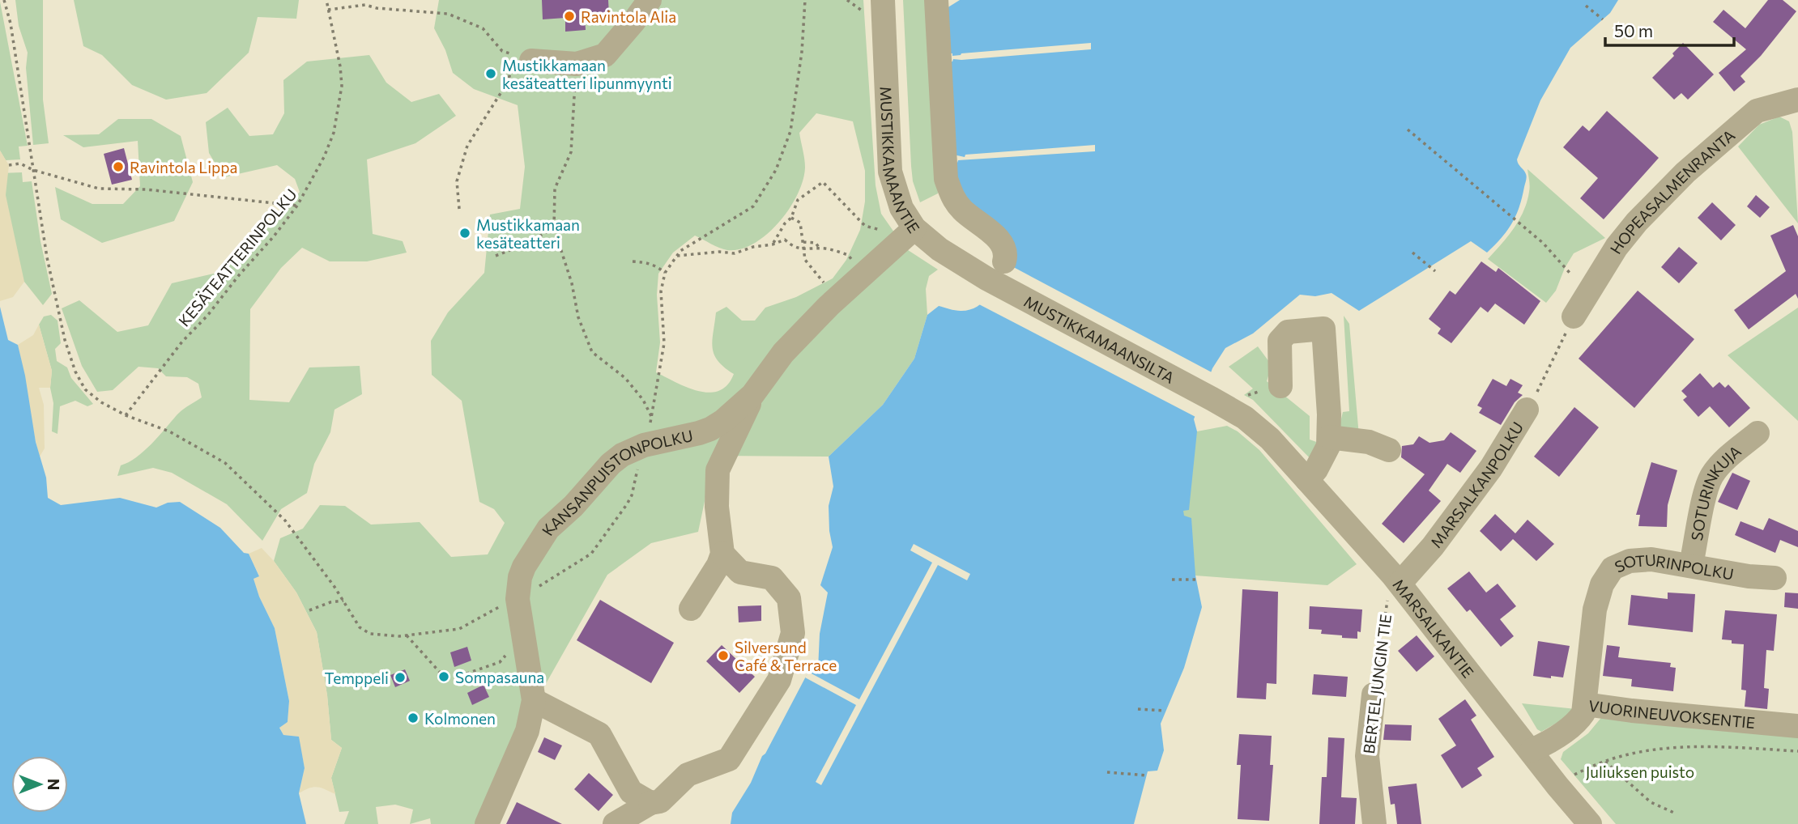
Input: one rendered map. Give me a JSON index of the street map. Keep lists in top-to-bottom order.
{
  "streets": {
    "street": [
      "MUSTIKKAMAANTIE",
      "HOPEASALMENRANTA",
      "MUSTIKKAMAANSILTA",
      "MARSALKANPOLKU",
      "KANSANPUISTONPOLKU",
      "SOTURINKUJA",
      "SOTURINPOLKU",
      "MARSALKANTIE",
      "BERTEL JUNGIN TIE",
      "VUORINEUVOKSENTIE"
    ],
    "path": ["KESÄTEATTERINPOLKU"]
  },
  "crossings": [
    ["MUSTIKKAMAANTIE", "MUSTIKKAMAANSILTA"],
    ["MUSTIKKAMAANTIE", "KANSANPUISTONPOLKU"],
    ["HOPEASALMENRANTA", "MARSALKANPOLKU"],
    ["MUSTIKKAMAANSILTA", "MARSALKANTIE"],
    ["MARSALKANPOLKU", "MARSALKANTIE"],
    ["MARSALKANPOLKU", "BERTEL JUNGIN TIE"],
    ["SOTURINKUJA", "SOTURINPOLKU"],
    ["SOTURINPOLKU", "VUORINEUVOKSENTIE"],
    ["MARSALKANTIE", "BERTEL JUNGIN TIE"],
    ["MARSALKANTIE", "VUORINEUVOKSENTIE"]
  ],
  "parks": ["Juliuksen puisto"],
  "places": [
    "Ravintola Alia",
    "Mustikkamaan kesäteatteri lipunmyynti",
    "Ravintola Lippa",
    "Mustikkamaan kesäteatteri",
    "Silversund Café & Terrace",
    "Sompasauna",
    "Temppeli",
    "Kolmonen"
  ],
  "scale_bar": "50 m",
  "north": "right"
}
